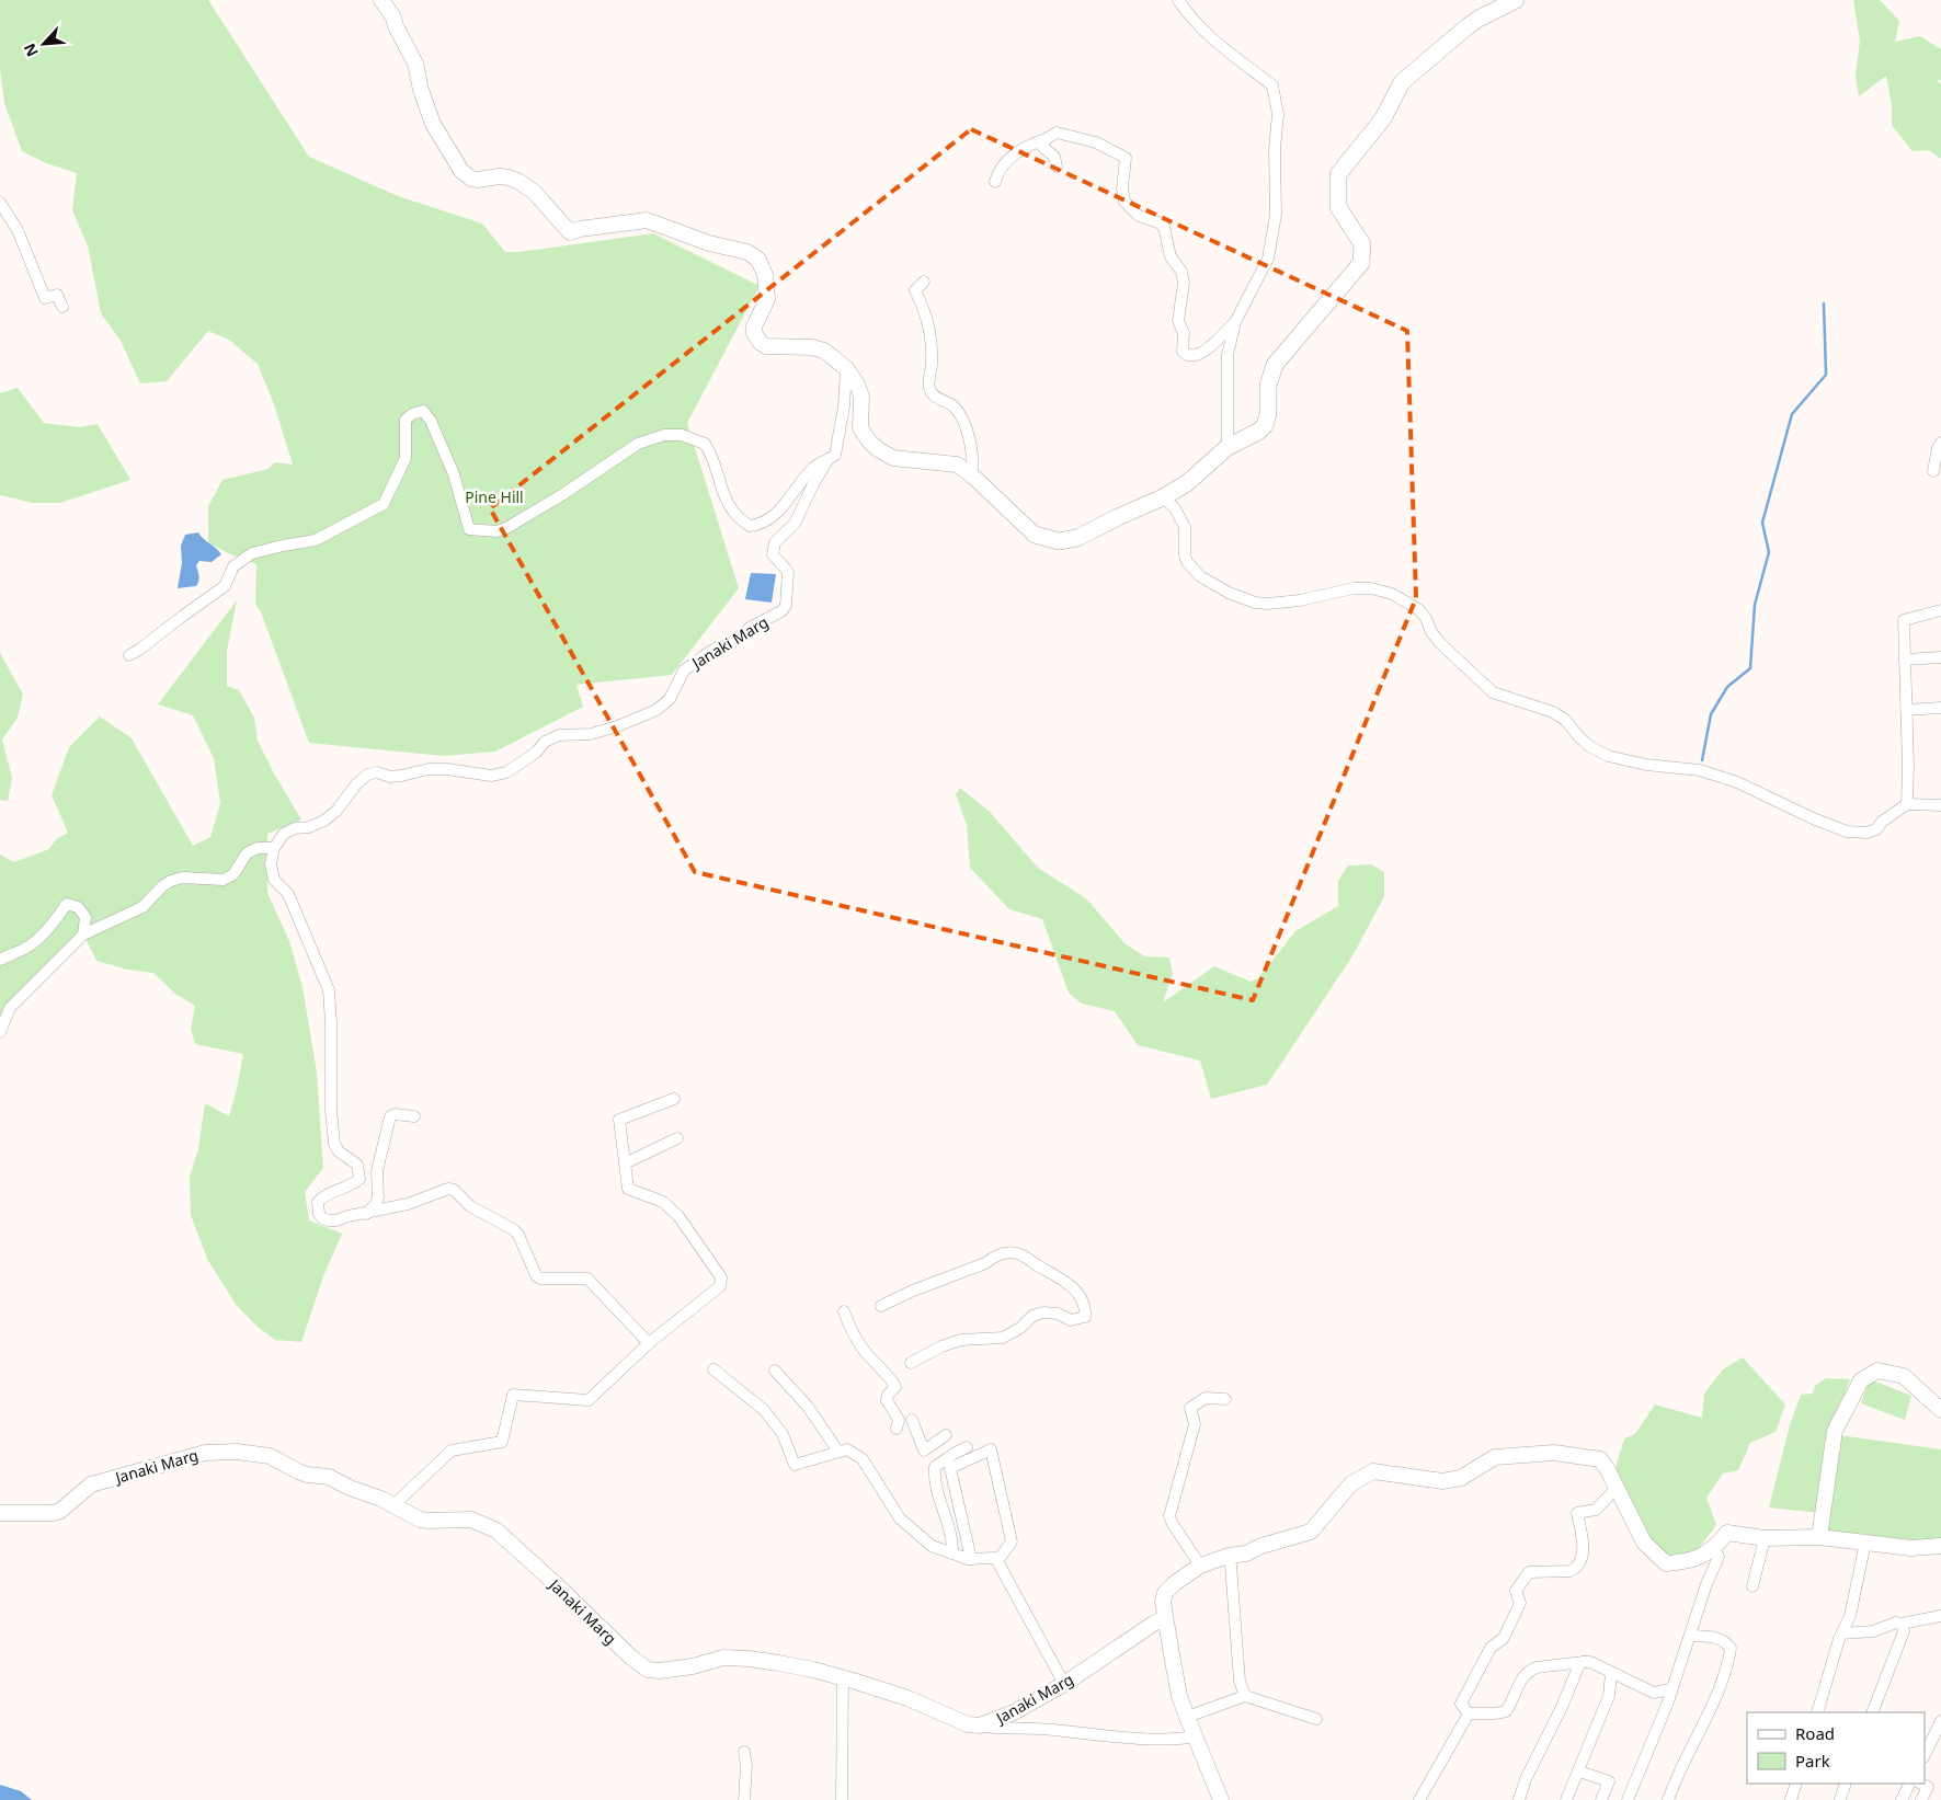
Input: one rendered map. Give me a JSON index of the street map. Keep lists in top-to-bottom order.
{
  "streets": {
    "street": ["Janaki Marg"]
  },
  "parks": ["Pine Hill"],
  "legend": ["Road", "Park"],
  "north": "bottom left"
}
